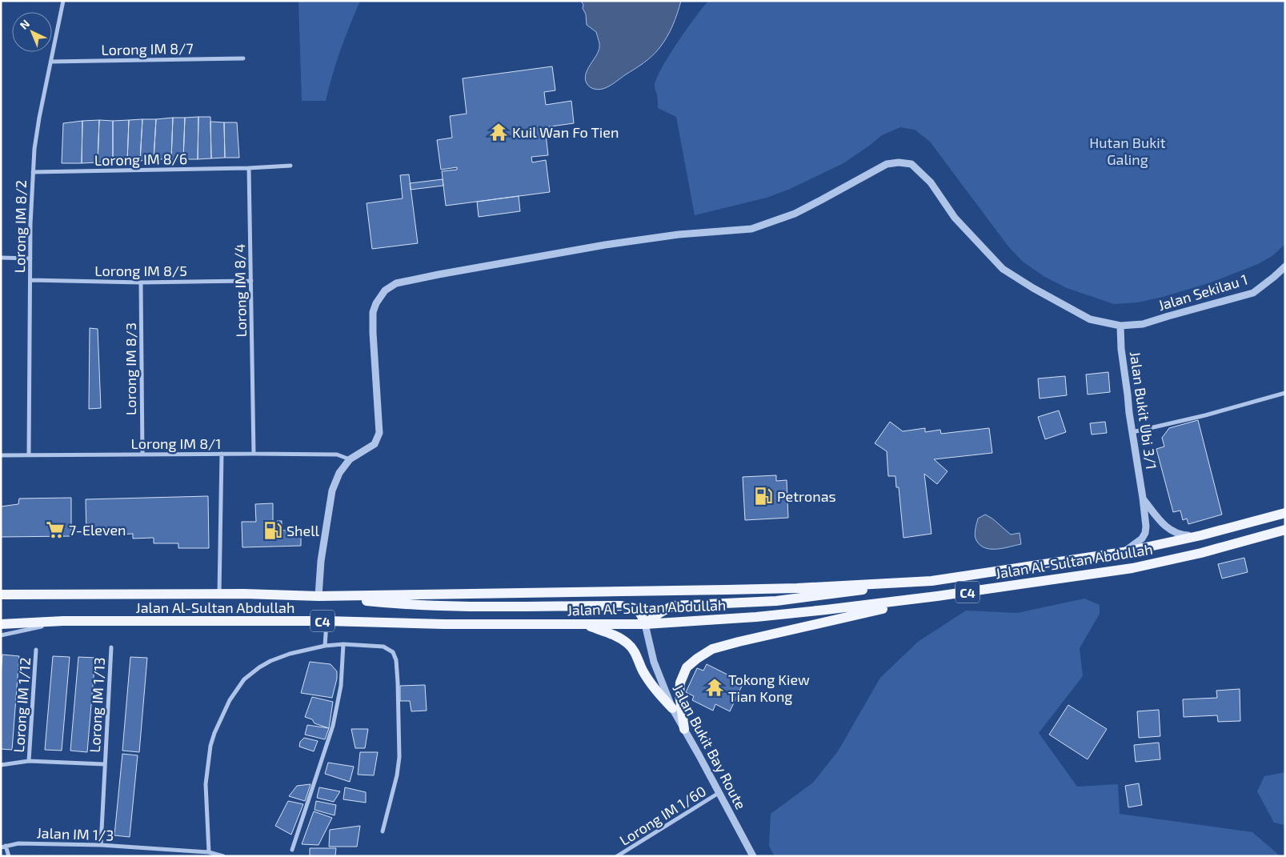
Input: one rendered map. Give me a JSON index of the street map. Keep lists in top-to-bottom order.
{
  "streets": {
    "main road": ["Jalan Al-Sultan Abdullah", "C4"],
    "street": [
      "Lorong IM 8/7",
      "Lorong IM 8/6",
      "Lorong IM 8/2",
      "Lorong IM 8/5",
      "Lorong IM 8/4",
      "Jalan Sekilau 1",
      "Lorong IM 8/3",
      "Jalan Bukit Ubi 3/1",
      "Lorong IM 8/1",
      "Lorong IM 1/12",
      "Lorong IM 1/13",
      "Jalan Bukit Bay Route",
      "Lorong IM 1/60",
      "Jalan IM 1/3"
    ]
  },
  "crossings": [
    ["Lorong IM 8/7", "Lorong IM 8/2"],
    ["Lorong IM 8/6", "Lorong IM 8/2"],
    ["Lorong IM 8/6", "Lorong IM 8/4"],
    ["Lorong IM 8/2", "Lorong IM 8/5"],
    ["Lorong IM 8/2", "Lorong IM 8/1"],
    ["Lorong IM 8/5", "Lorong IM 8/4"],
    ["Lorong IM 8/5", "Lorong IM 8/3"],
    ["Lorong IM 8/4", "Lorong IM 8/1"],
    ["Jalan Sekilau 1", "Jalan Bukit Ubi 3/1"],
    ["Jalan Sekilau 1", "Lorong IM 8/1"],
    ["Lorong IM 8/3", "Lorong IM 8/1"],
    ["Jalan Bukit Ubi 3/1", "Jalan Al-Sultan Abdullah"],
    ["Jalan Al-Sultan Abdullah", "Jalan Bukit Bay Route"],
    ["Lorong IM 1/13", "Jalan IM 1/3"],
    ["Jalan Bukit Bay Route", "Lorong IM 1/60"]
  ],
  "parks": ["Hutan Bukit Galing"],
  "places": {
    "temple": ["Kuil Wan Fo Tien", "Tokong Kiew Tian Kong"],
    "fuel station": ["Petronas", "Shell"],
    "supermarket": ["7-Eleven"]
  },
  "north": "top left"
}
